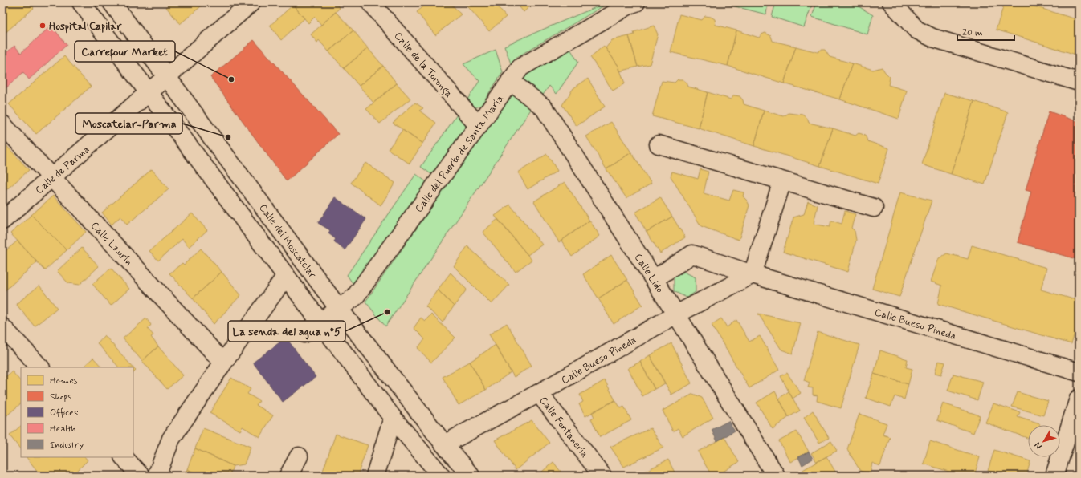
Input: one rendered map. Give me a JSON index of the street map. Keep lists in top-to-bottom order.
{
  "streets": {
    "street": [
      "Calle de la Toronga",
      "Calle del Puerto de Santa María",
      "Calle de Parma",
      "Calle del Moscatelar",
      "Calle Laurín",
      "Calle Lido",
      "Calle Bueso Pineda",
      "Calle Fontanería"
    ]
  },
  "crossings": [
    ["Calle de la Toronga", "Calle del Puerto de Santa María"],
    ["Calle del Puerto de Santa María", "Calle del Moscatelar"],
    ["Calle del Puerto de Santa María", "Calle Lido"],
    ["Calle de Parma", "Calle del Moscatelar"],
    ["Calle de Parma", "Calle Laurín"],
    ["Calle del Moscatelar", "Calle Bueso Pineda"],
    ["Calle Lido", "Calle Bueso Pineda"],
    ["Calle Bueso Pineda", "Calle Fontanería"]
  ],
  "places": [
    "Hospital Capilar",
    "Carrefour Market",
    "Moscatelar-Parma",
    "La senda del agua nº5"
  ],
  "legend": [
    "Homes",
    "Shops",
    "Offices",
    "Health",
    "Industry"
  ],
  "scale_bar": "20 m",
  "north": "bottom left"
}
